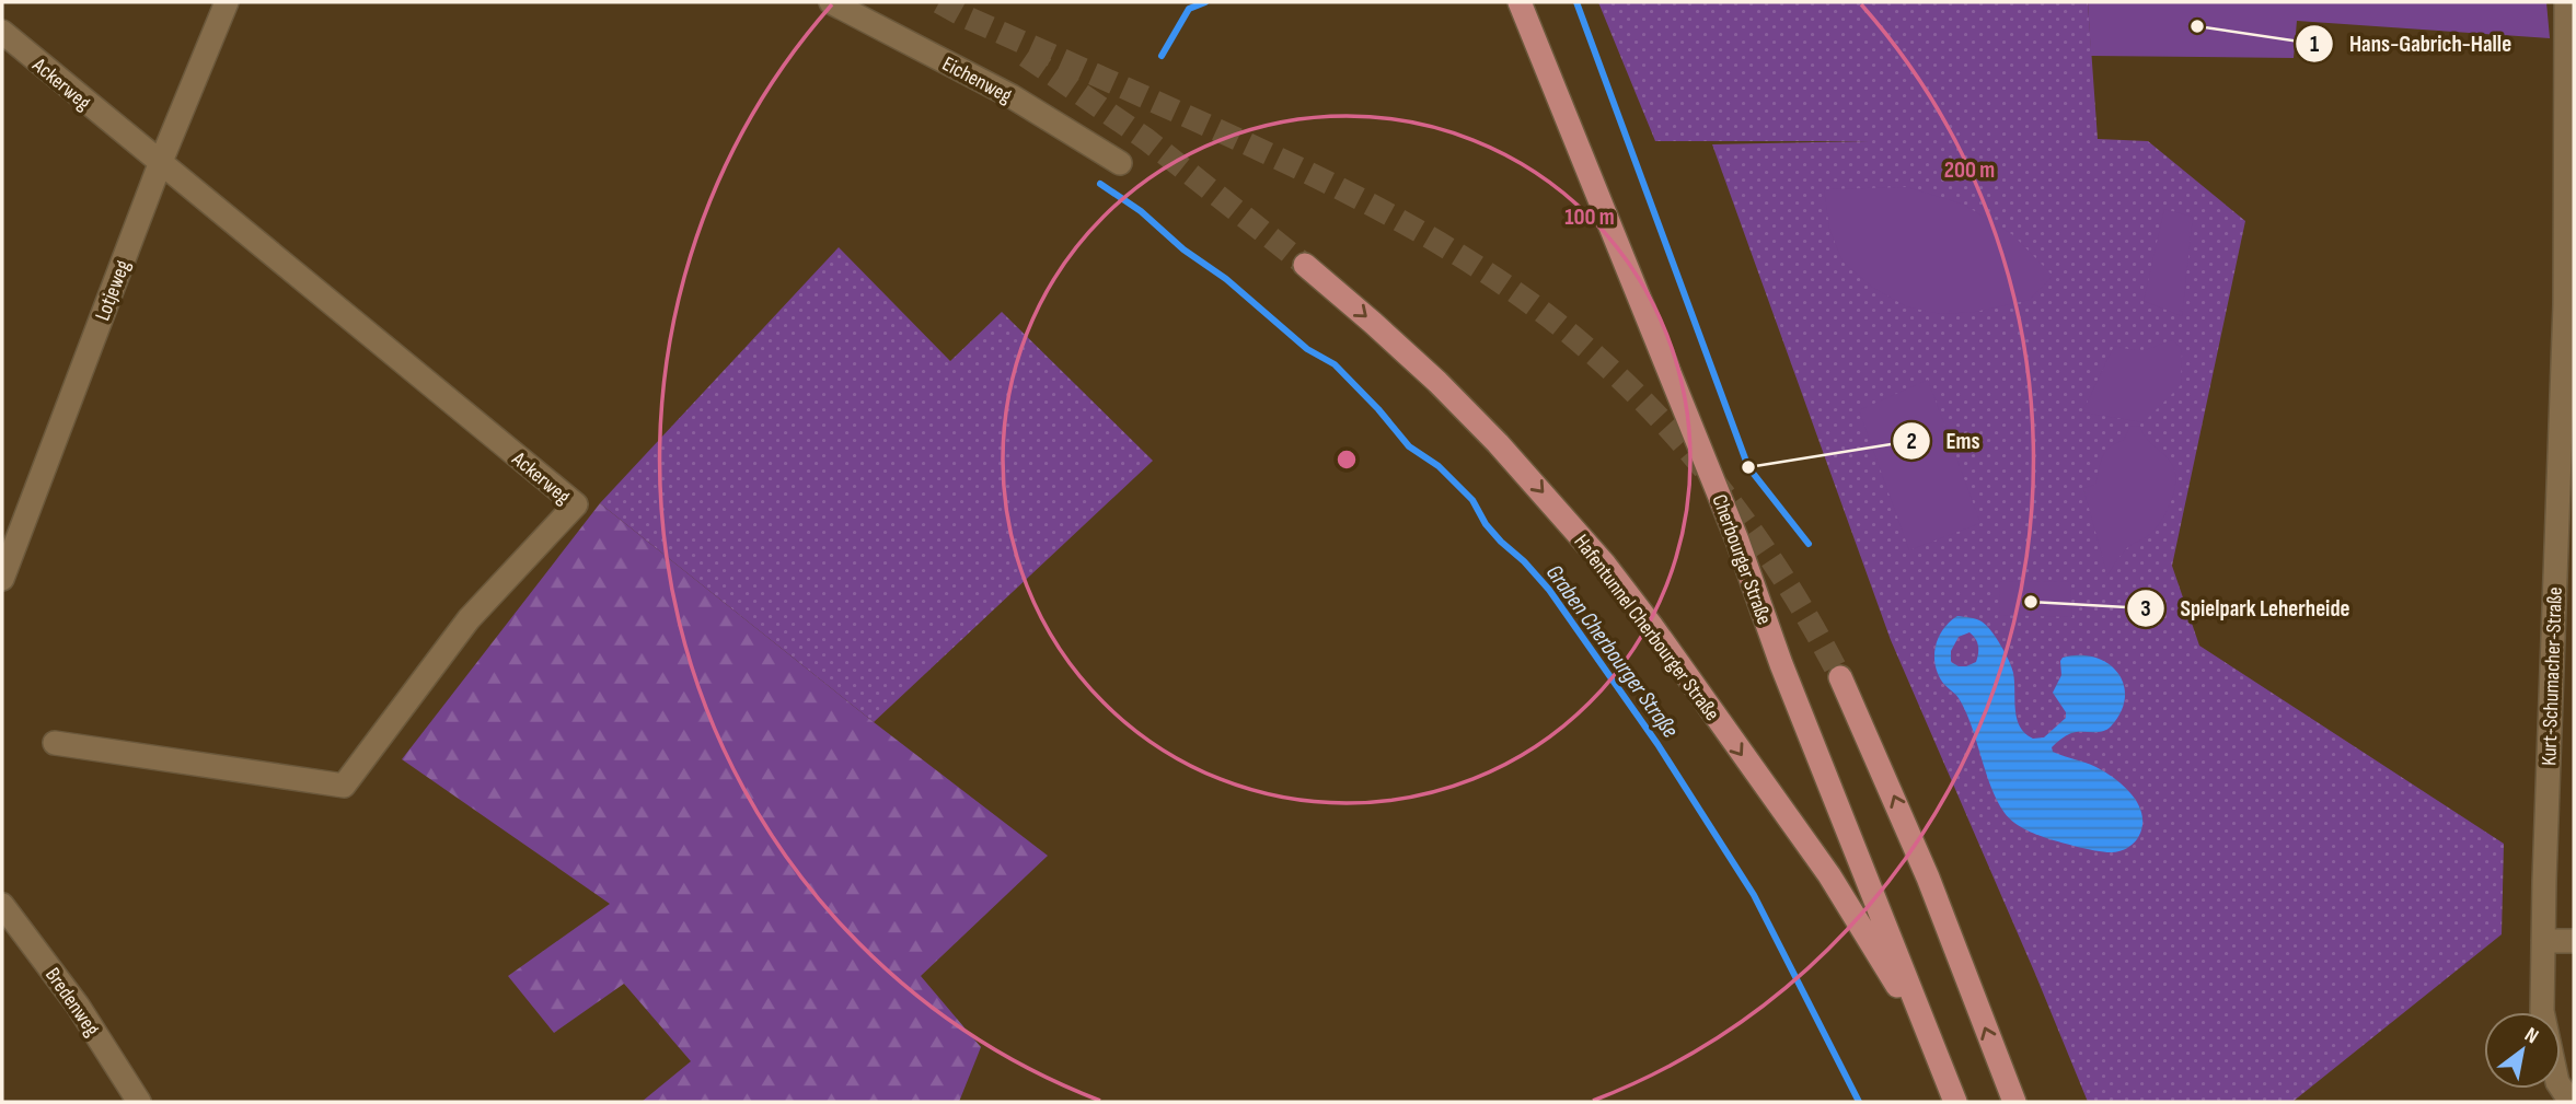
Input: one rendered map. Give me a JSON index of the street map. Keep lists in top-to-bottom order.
{
  "streets": {
    "main road": ["Cherbourger Straße", "Hafentunnel Cherbourger Straße"],
    "street": [
      "Eichenweg",
      "Ackerweg",
      "Lotjeweg",
      "Kurt-Schumacher-Straße",
      "Bredenweg"
    ]
  },
  "crossings": [
    ["Ackerweg", "Lotjeweg"],
    ["Cherbourger Straße", "Hafentunnel Cherbourger Straße"]
  ],
  "water": ["Graben Cherbourger Straße"],
  "places": ["Hans-Gabrich-Halle", "Ems", "Spielpark Leherheide"],
  "north": "top right",
  "rings": ["200 m", "100 m"]
}
